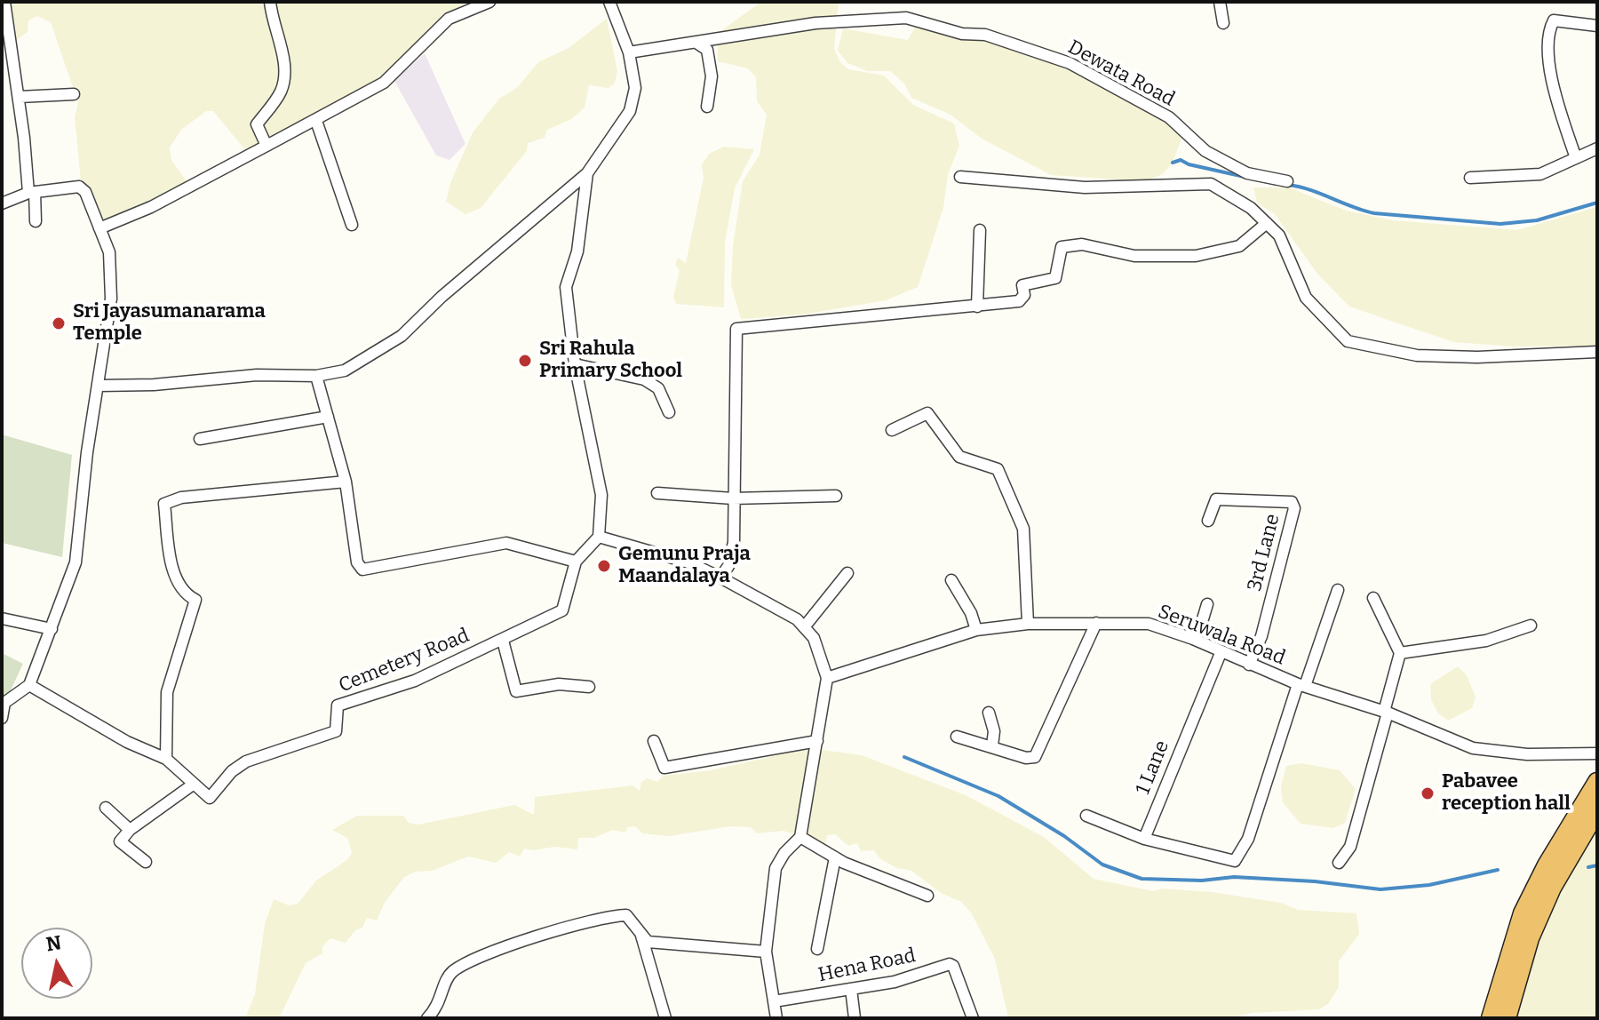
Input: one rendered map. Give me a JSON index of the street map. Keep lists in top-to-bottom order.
{
  "streets": {
    "street": [
      "Dewata Road",
      "3rd Lane",
      "Seruwala Road",
      "Cemetery Road",
      "1 Lane",
      "Hena Road"
    ]
  },
  "crossings": [
    ["3rd Lane", "Seruwala Road"],
    ["Seruwala Road", "1 Lane"]
  ],
  "places": [
    "Sri Jayasumanarama Temple",
    "Sri Rahula Primary School",
    "Gemunu Praja Maandalaya",
    "Pabavee reception hall"
  ],
  "north": "top"
}
